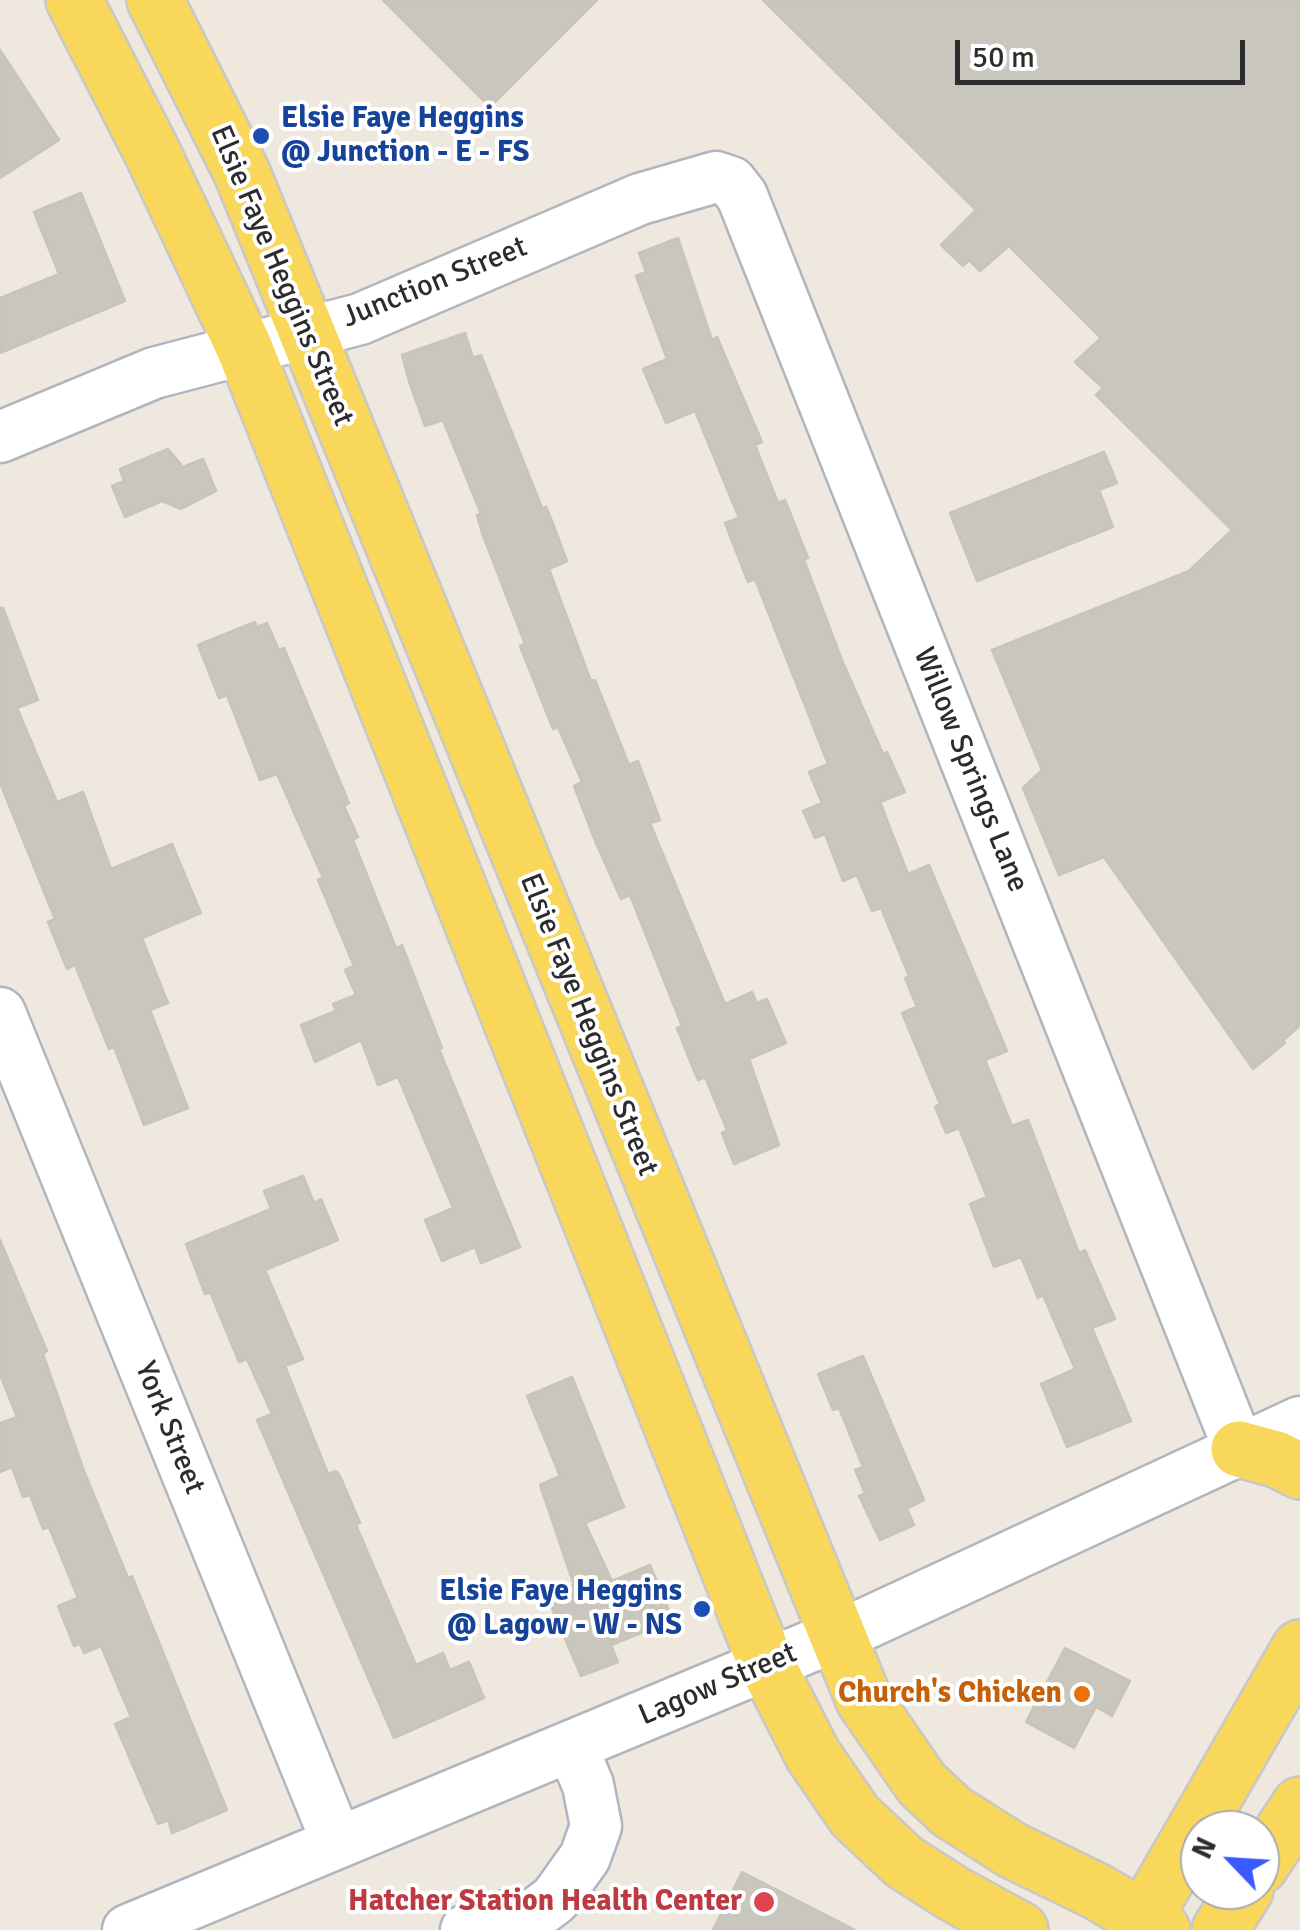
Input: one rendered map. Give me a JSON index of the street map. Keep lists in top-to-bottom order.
{
  "streets": {
    "main road": ["Elsie Faye Heggins Street"],
    "street": [
      "Junction Street",
      "Willow Springs Lane",
      "York Street",
      "Lagow Street"
    ]
  },
  "crossings": [
    ["Elsie Faye Heggins Street", "Junction Street"],
    ["Elsie Faye Heggins Street", "Lagow Street"],
    ["Junction Street", "Willow Springs Lane"],
    ["Willow Springs Lane", "Lagow Street"],
    ["York Street", "Lagow Street"]
  ],
  "places": [
    "Elsie Faye Heggins @ Junction - E - FS",
    "Elsie Faye Heggins @ Lagow - W - NS",
    "Church's Chicken",
    "Hatcher Station Health Center"
  ],
  "scale_bar": "50 m",
  "north": "top left"
}
